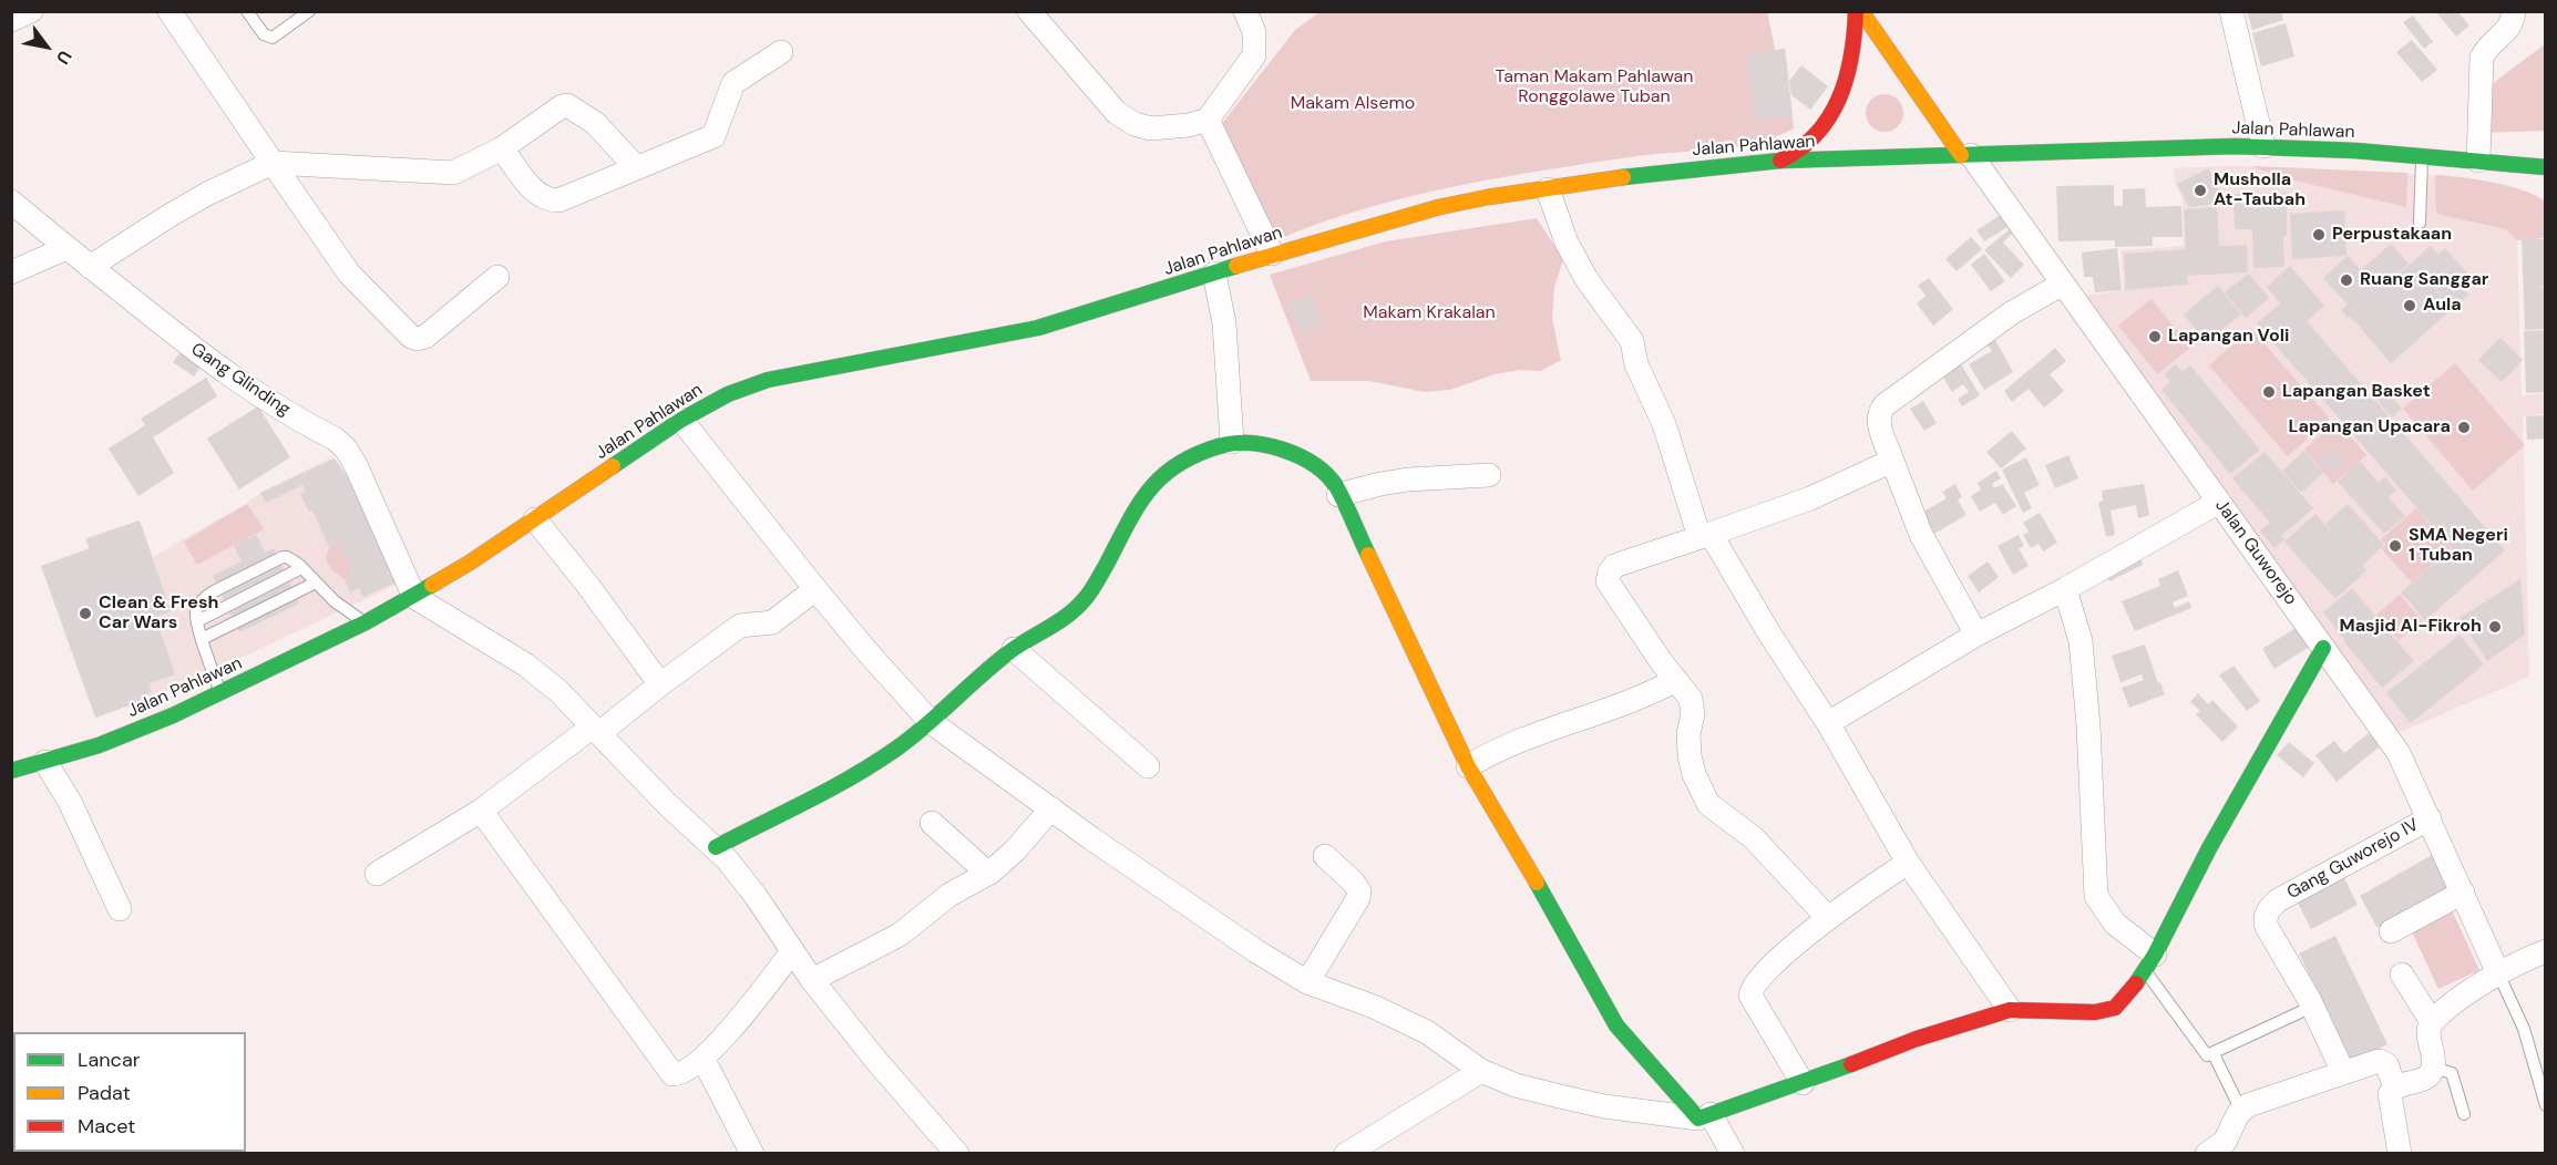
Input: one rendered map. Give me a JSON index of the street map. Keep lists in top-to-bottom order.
{
  "streets": {
    "main road": ["Jalan Pahlawan"],
    "street": ["Gang Glinding", "Jalan Guworejo", "Gang Guworejo IV"]
  },
  "crossings": [
    ["Jalan Pahlawan", "Gang Glinding"],
    ["Jalan Pahlawan", "Jalan Guworejo"],
    ["Jalan Guworejo", "Gang Guworejo IV"]
  ],
  "parks": ["Taman Makam Pahlawan Ronggolawe Tuban", "Makam Alsemo", "Makam Krakalan"],
  "places": [
    "Musholla At-Taubah",
    "Perpustakaan",
    "Ruang Sanggar",
    "Aula",
    "Lapangan Voli",
    "Lapangan Basket",
    "Lapangan Upacara",
    "SMA Negeri 1 Tuban",
    "Clean & Fresh Car Wars",
    "Masjid Al-Fikroh"
  ],
  "legend": ["Lancar", "Padat", "Macet"],
  "north": "bottom right"
}
